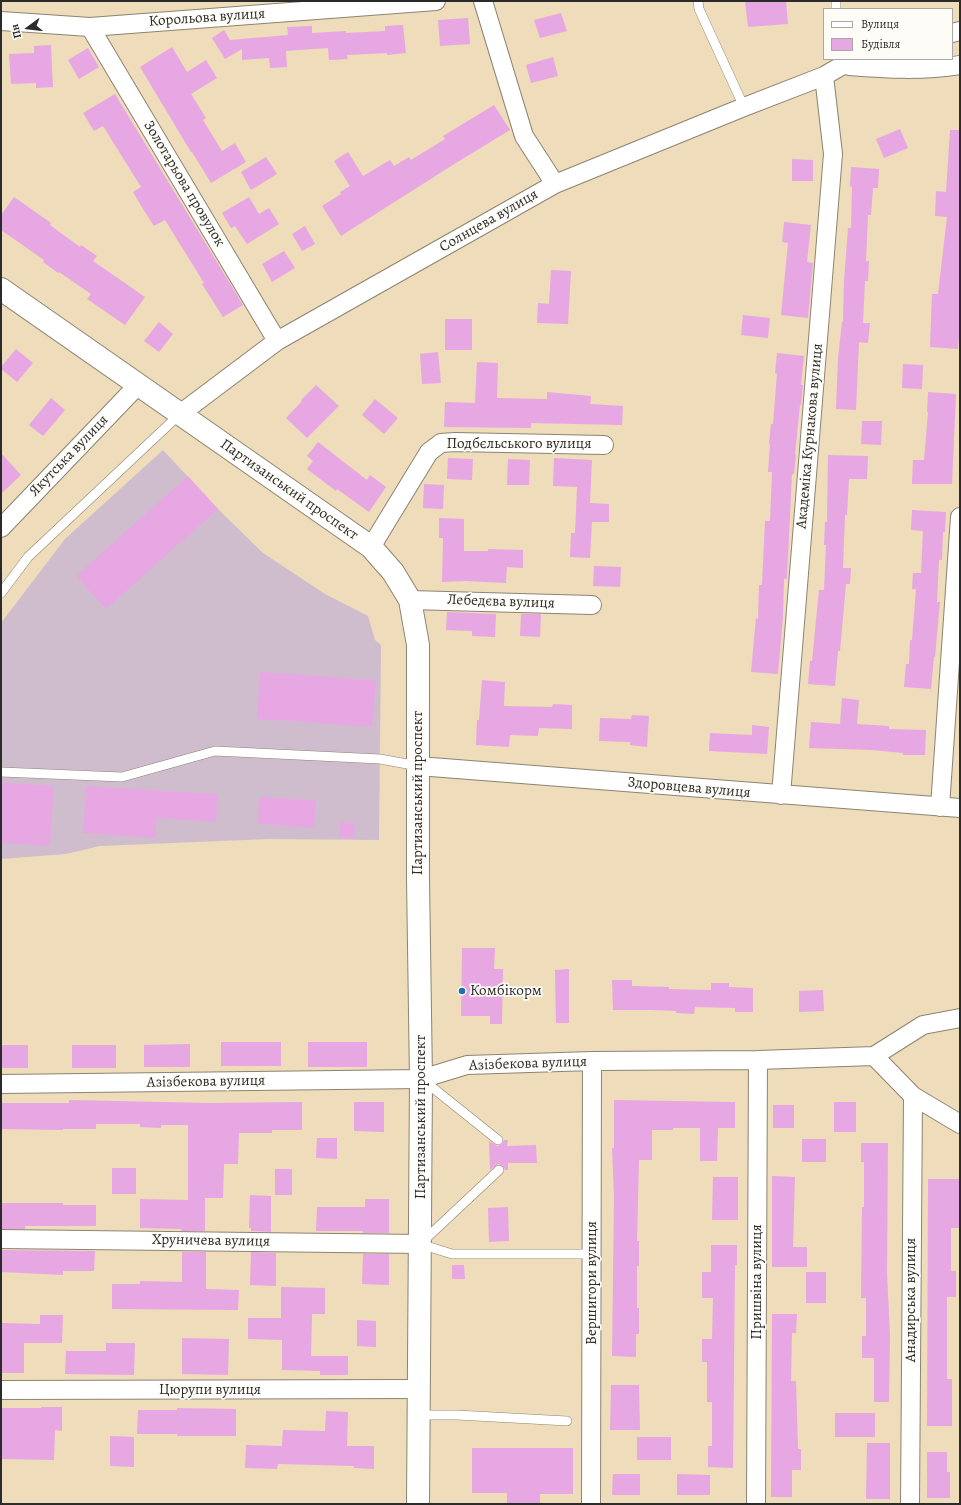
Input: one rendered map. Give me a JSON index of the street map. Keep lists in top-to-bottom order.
{
  "streets": {
    "street": [
      "Корольова вулиця",
      "Золотарьова провулок",
      "Солнцева вулиця",
      "Академіка Курнакова вулиця",
      "Подбєльського вулиця",
      "Якутська вулиця",
      "Партизанський проспект",
      "Лебедєва вулиця",
      "Здоровцева вулиця",
      "Азізбекова вулиця",
      "Хруничева вулиця",
      "Пришвіна вулиця",
      "Вершигори вулиця",
      "Анадирська вулиця",
      "Цюрупи вулиця"
    ]
  },
  "crossings": [
    ["Корольова вулиця", "Золотарьова провулок"],
    ["Золотарьова провулок", "Солнцева вулиця"],
    ["Солнцева вулиця", "Академіка Курнакова вулиця"],
    ["Солнцева вулиця", "Партизанський проспект"],
    ["Академіка Курнакова вулиця", "Здоровцева вулиця"],
    ["Подбєльського вулиця", "Партизанський проспект"],
    ["Якутська вулиця", "Партизанський проспект"],
    ["Партизанський проспект", "Лебедєва вулиця"],
    ["Партизанський проспект", "Здоровцева вулиця"],
    ["Партизанський проспект", "Азізбекова вулиця"],
    ["Партизанський проспект", "Хруничева вулиця"],
    ["Партизанський проспект", "Цюрупи вулиця"],
    ["Азізбекова вулиця", "Пришвіна вулиця"],
    ["Азізбекова вулиця", "Вершигори вулиця"]
  ],
  "places": ["Комбікорм"],
  "legend": ["Вулиця", "Будівля"],
  "north": "left"
}
